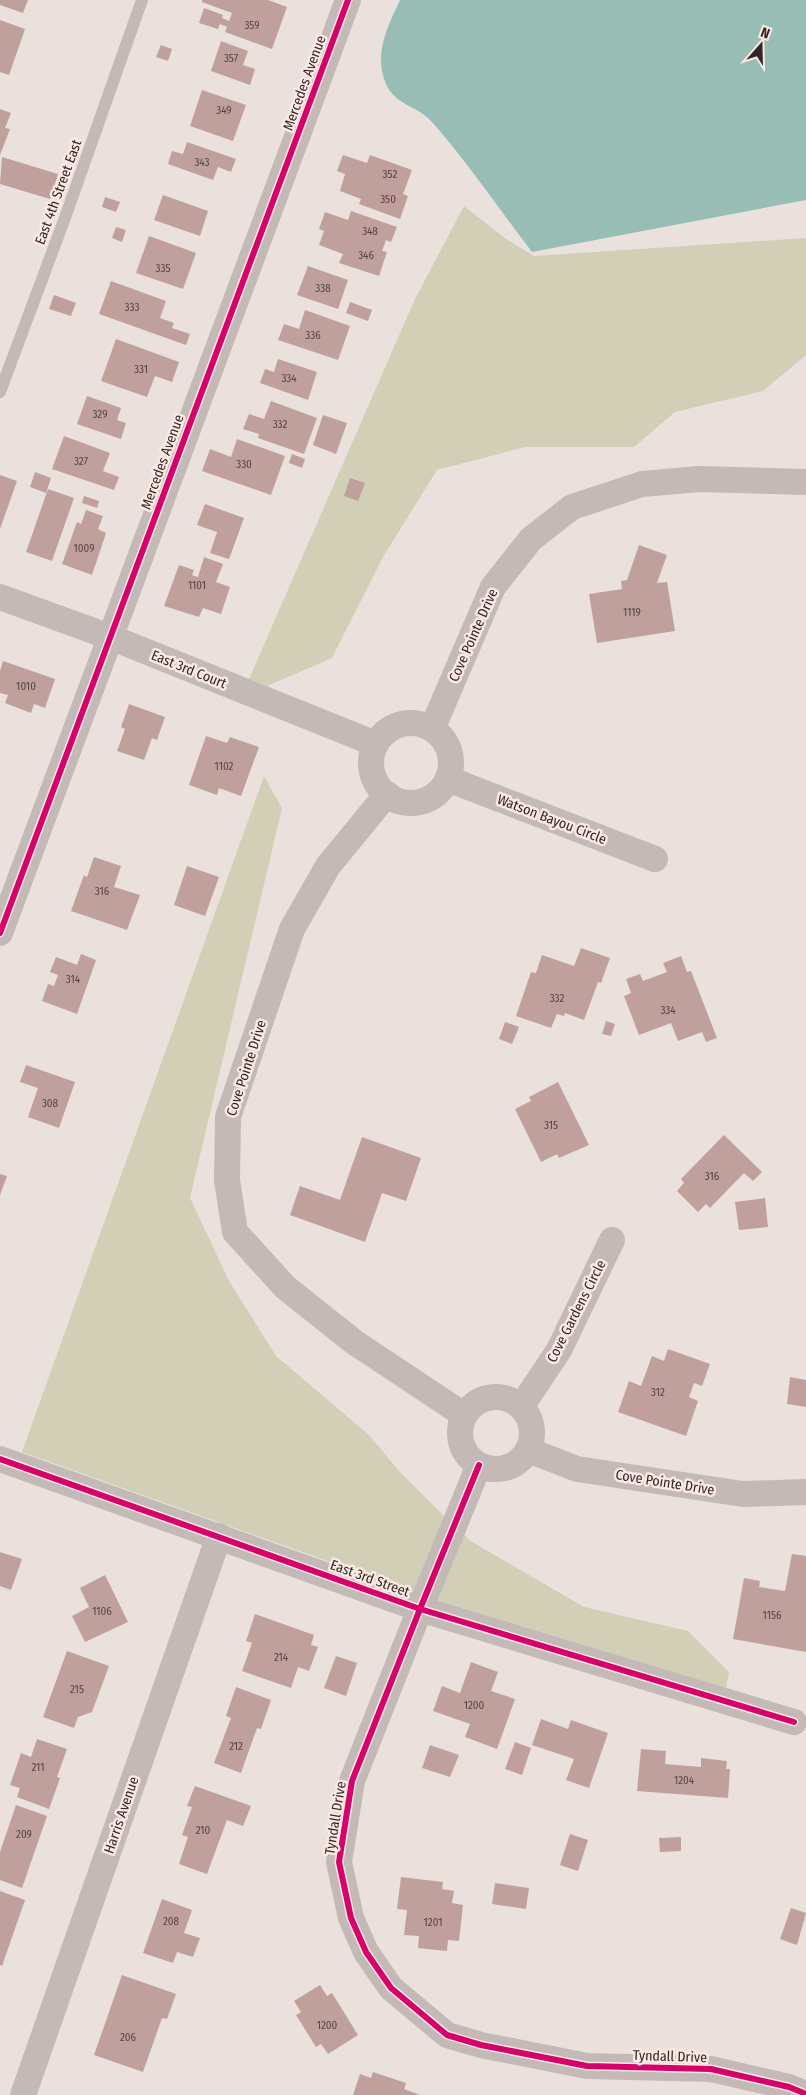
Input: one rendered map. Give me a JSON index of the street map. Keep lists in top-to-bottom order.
{
  "streets": {
    "street": [
      "Mercedes Avenue",
      "Cove Pointe Drive",
      "East 3rd Court",
      "Watson Bayou Circle",
      "Cove Gardens Circle",
      "East 3rd Street",
      "Harris Avenue",
      "Tyndall Drive"
    ],
    "lane": ["East 4th Street East"]
  },
  "crossings": [
    ["Mercedes Avenue", "East 3rd Court"],
    ["Cove Pointe Drive", "East 3rd Court"],
    ["Cove Pointe Drive", "Watson Bayou Circle"],
    ["Cove Pointe Drive", "Cove Gardens Circle"],
    ["Cove Pointe Drive", "Tyndall Drive"],
    ["East 3rd Court", "Watson Bayou Circle"],
    ["Cove Gardens Circle", "Tyndall Drive"],
    ["East 3rd Street", "Harris Avenue"],
    ["East 3rd Street", "Tyndall Drive"]
  ],
  "house_numbers": [
    "359",
    "357",
    "349",
    "343",
    "352",
    "350",
    "348",
    "346",
    "335",
    "338",
    "333",
    "336",
    "331",
    "334",
    "329",
    "332",
    "327",
    "330",
    "1009",
    "1101",
    "1119",
    "1010",
    "1102",
    "316",
    "314",
    "332",
    "334",
    "308",
    "315",
    "316",
    "312",
    "1106",
    "1156",
    "214",
    "215",
    "1200",
    "212",
    "211",
    "1204",
    "210",
    "209",
    "208",
    "1201",
    "1200",
    "206"
  ],
  "north": "top"
}
